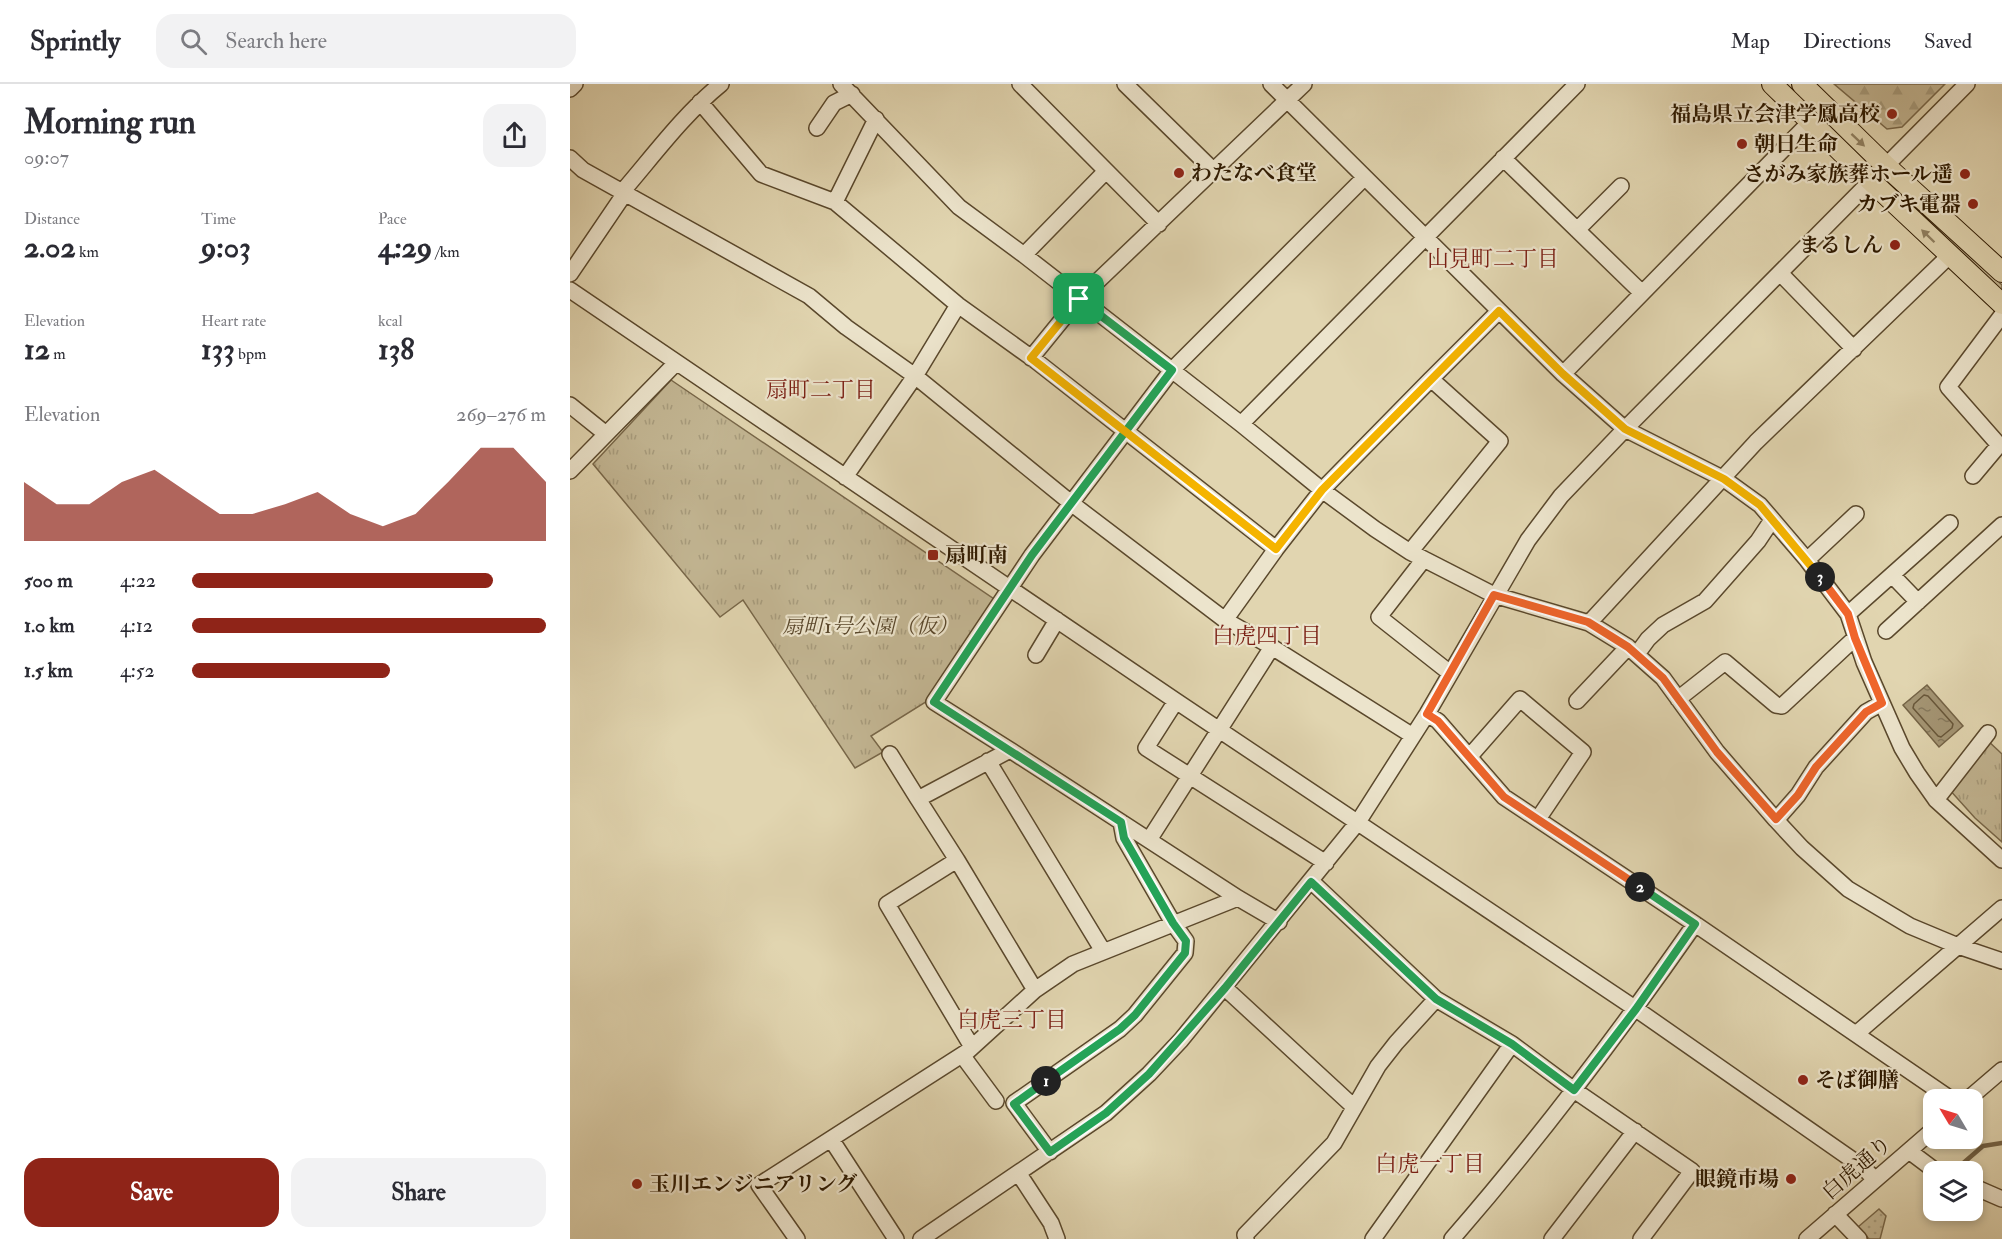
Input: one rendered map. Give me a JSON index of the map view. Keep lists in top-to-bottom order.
{
  "streets": {
    "street": ["白虎通り"]
  },
  "districts": [
    "山見町二丁目",
    "扇町二丁目",
    "白虎四丁目",
    "白虎三丁目",
    "白虎一丁目"
  ],
  "parks": ["扇町1号公園（仮）"],
  "places": {
    "other": [
      "福島県立会津学鳳高校",
      "朝日生命",
      "わたなべ食堂",
      "さがみ家族葬ホール遥",
      "カブキ電器",
      "まるしん",
      "そば御膳",
      "眼鏡市場",
      "玉川エンジニアリング"
    ],
    "transit": ["扇町南"]
  },
  "north": "top left",
  "page": {
    "header": "Sprintly",
    "search": "Search here",
    "nav": ["Map", "Directions", "Saved"],
    "heading": ["Morning run", "09:07"],
    "stats": [
      ["Distance", "2.02 km"],
      ["Time", "9:03"],
      ["Pace", "4:29 /km"],
      ["Elevation", "12 m"],
      ["Heart rate", "133 bpm"],
      ["kcal", "138"]
    ],
    "chart": ["Elevation", "269–276 m"],
    "list": [
      {
        "name": "500 m",
        "note": "4:22"
      },
      {
        "name": "1.0 km",
        "note": "4:12"
      },
      {
        "name": "1.5 km",
        "note": "4:52"
      }
    ],
    "pins": ["3", "2", "1"],
    "buttons": ["Save", "Share"]
  }
}
